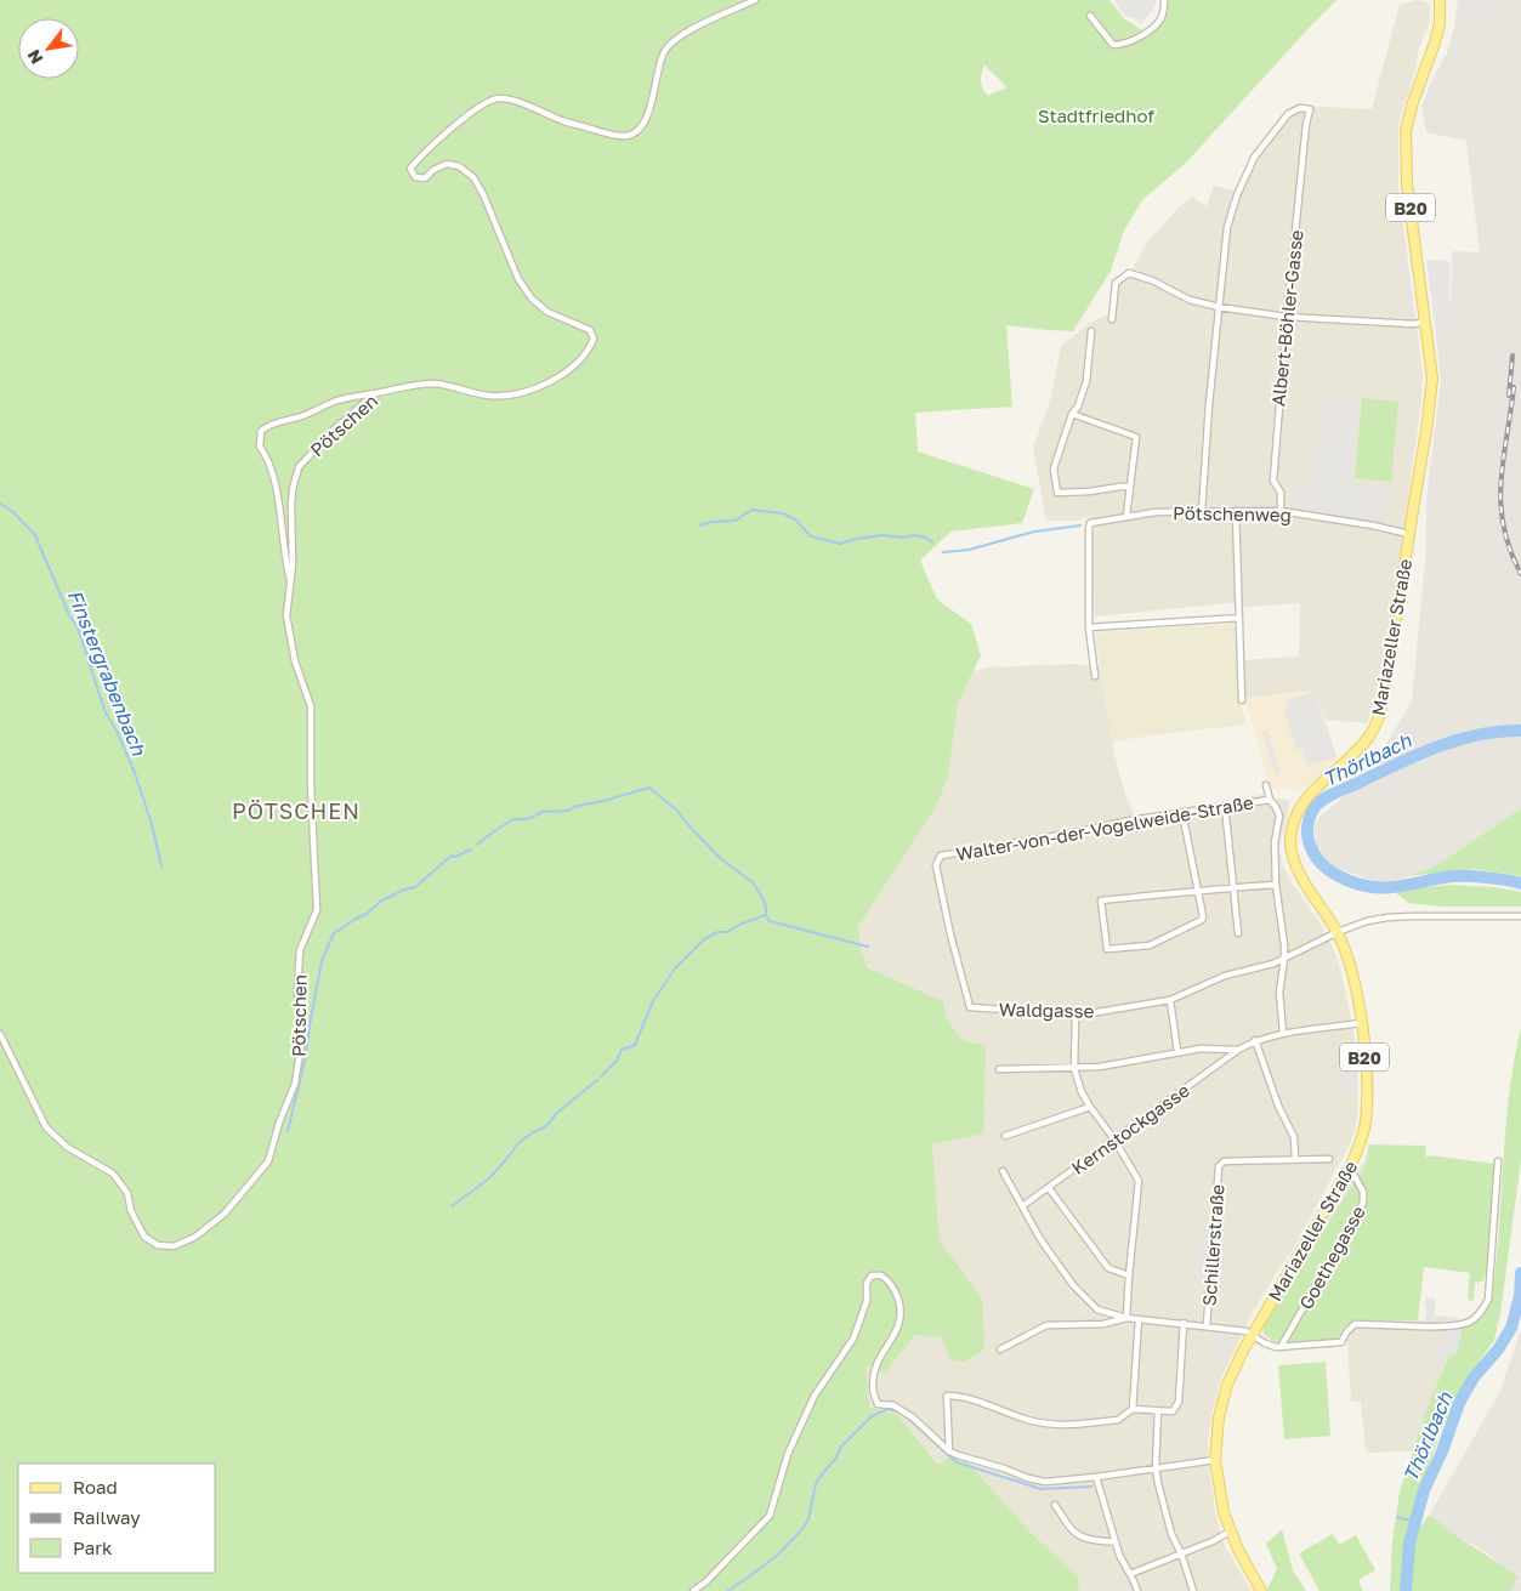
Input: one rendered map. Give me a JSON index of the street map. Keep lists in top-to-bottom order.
{
  "streets": {
    "main road": ["B20", "Mariazeller Straße"],
    "street": [
      "Albert-Böhler-Gasse",
      "Pötschen",
      "Pötschenweg",
      "Walter-von-der-Vogelweide-Straße",
      "Waldgasse",
      "Kernstockgasse",
      "Schillerstraße",
      "Goethegasse"
    ]
  },
  "crossings": [
    ["Albert-Böhler-Gasse", "Pötschenweg"],
    ["Pötschenweg", "Mariazeller Straße"],
    ["Mariazeller Straße", "Waldgasse"],
    ["Mariazeller Straße", "Kernstockgasse"],
    ["Mariazeller Straße", "Goethegasse"],
    ["Walter-von-der-Vogelweide-Straße", "Waldgasse"]
  ],
  "districts": ["PÖTSCHEN"],
  "water": ["Finstergrabenbach", "Thörlbach"],
  "parks": ["Stadtfriedhof"],
  "legend": ["Road", "Railway", "Park"],
  "north": "bottom left"
}
